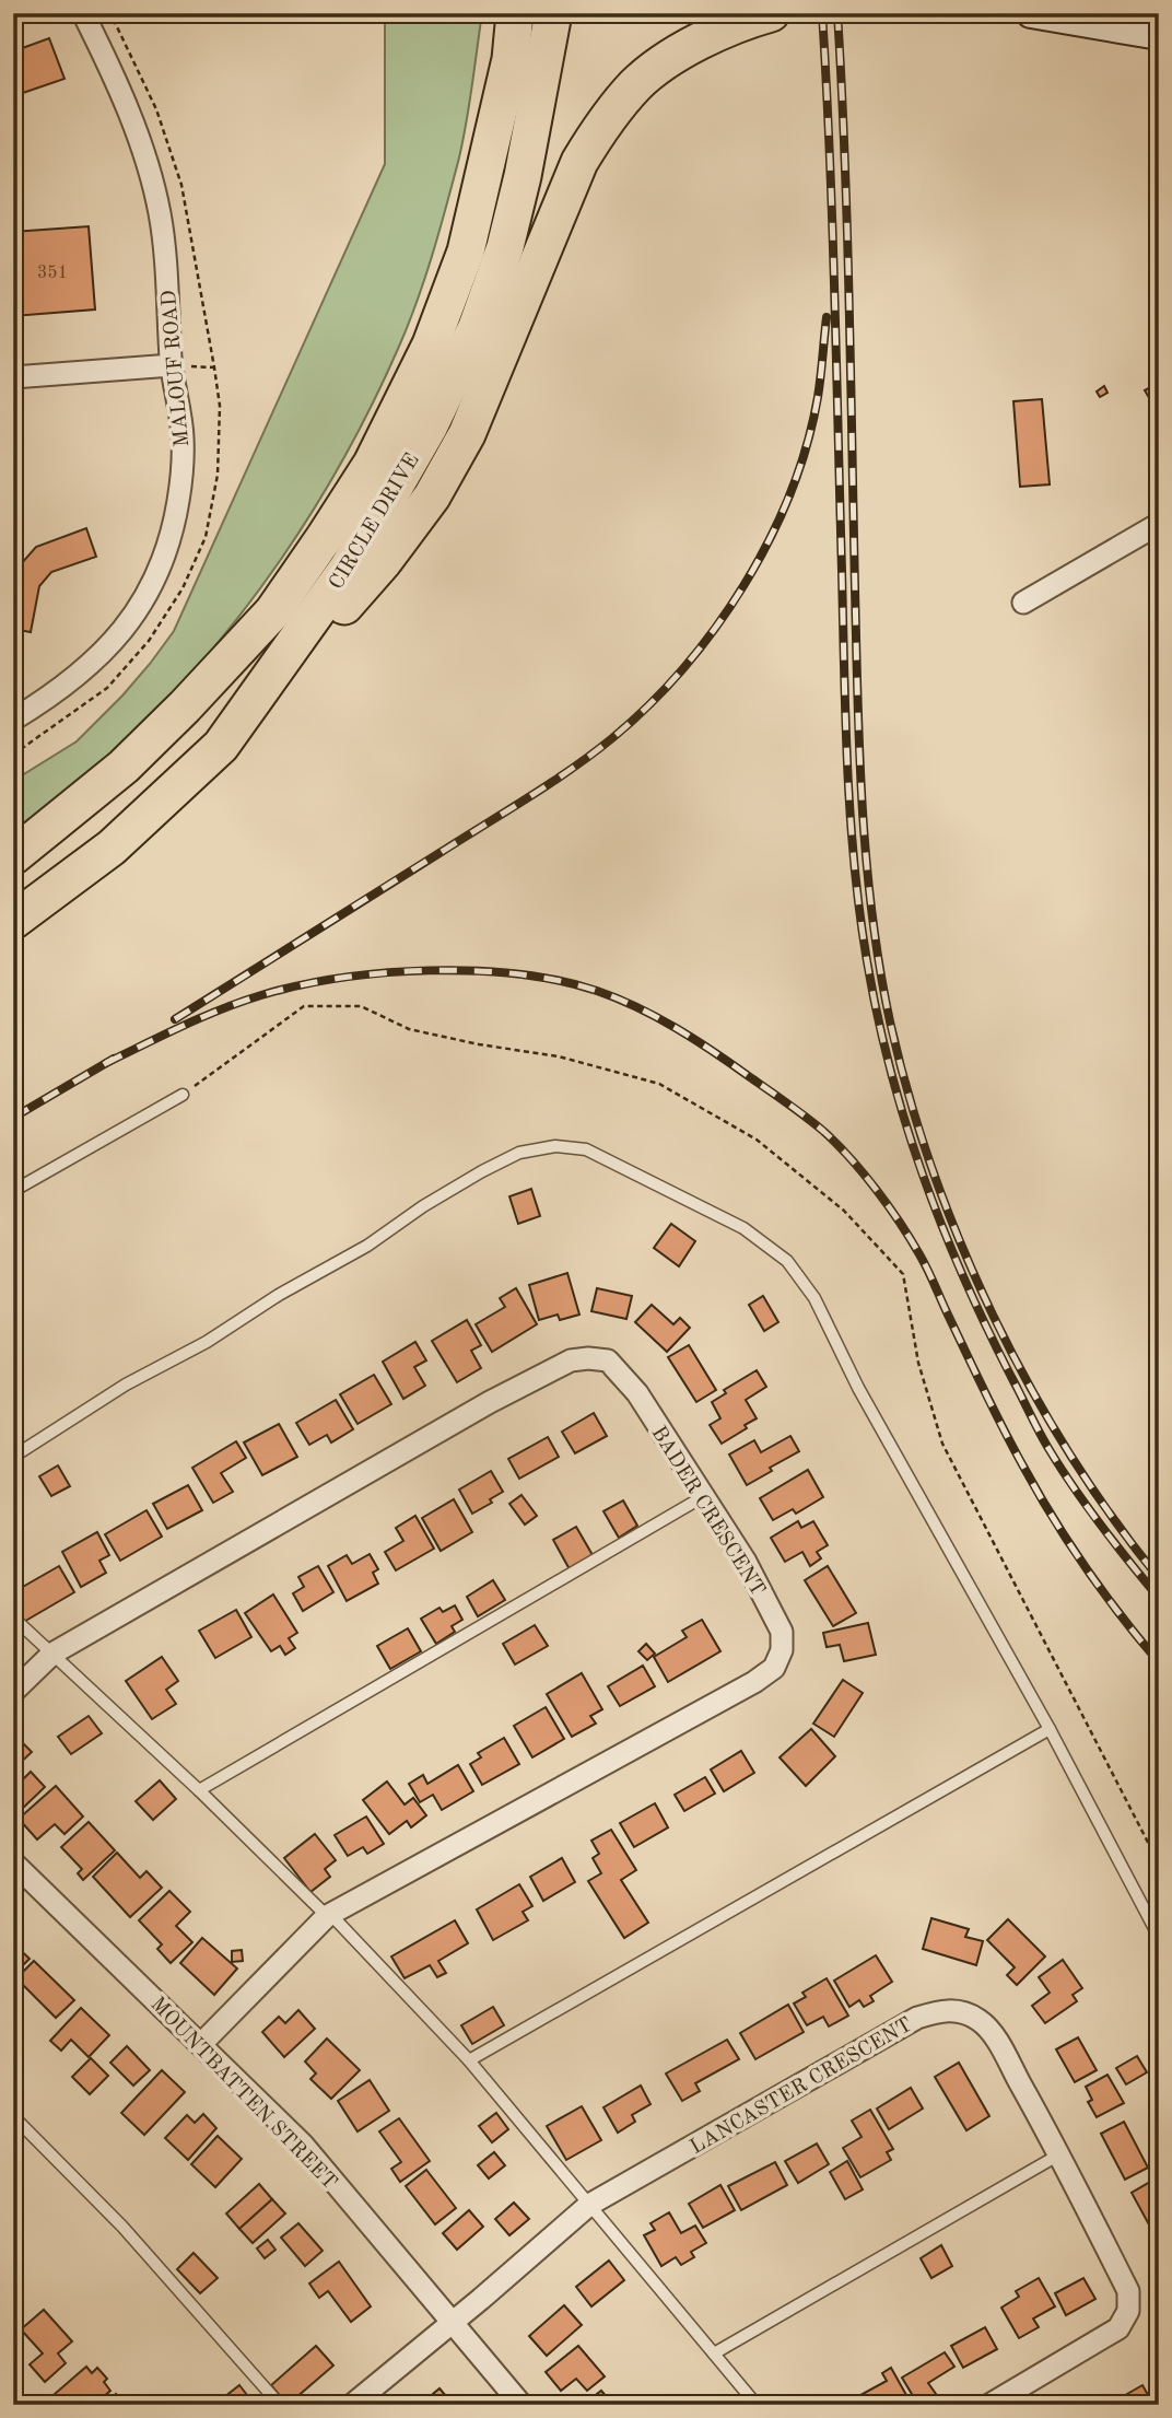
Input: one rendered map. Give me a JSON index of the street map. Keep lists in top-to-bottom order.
{
  "streets": {
    "highway": ["CIRCLE DRIVE"],
    "street": [
      "MALOUF ROAD",
      "BADER CRESCENT",
      "LANCASTER CRESCENT",
      "MOUNTBATTEN STREET"
    ]
  },
  "crossings": [
    ["BADER CRESCENT", "MOUNTBATTEN STREET"],
    ["LANCASTER CRESCENT", "MOUNTBATTEN STREET"]
  ],
  "house_numbers": ["351"]
}
